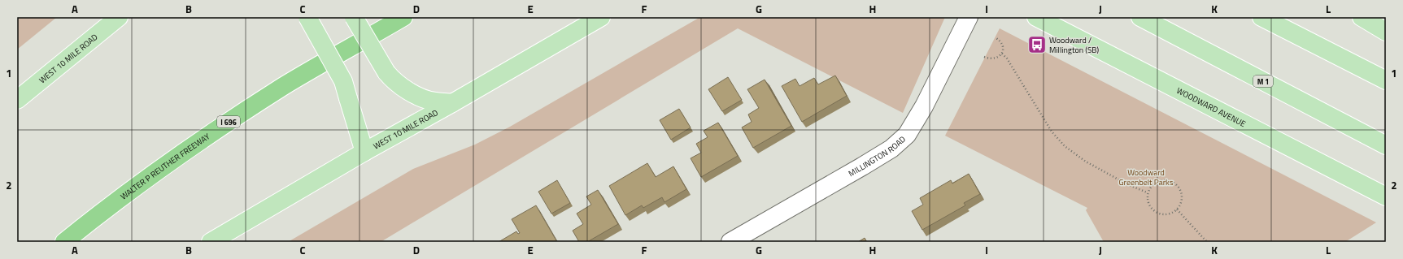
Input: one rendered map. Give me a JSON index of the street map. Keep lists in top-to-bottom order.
{
  "streets": {
    "highway": ["I 696", "WALTER P REUTHER FREEWAY"],
    "main road": ["WEST 10 MILE ROAD", "M 1", "WOODWARD AVENUE"],
    "street": ["MILLINGTON ROAD"]
  },
  "parks": ["Woodward Greenbelt Parks"],
  "places": {
    "bus stop": ["Woodward / Millington (SB)"]
  },
  "grid": {
    "columns": [
      "A",
      "B",
      "C",
      "D",
      "E",
      "F",
      "G",
      "H",
      "I",
      "J",
      "K",
      "L"
    ],
    "rows": ["1", "2"]
  }
}
